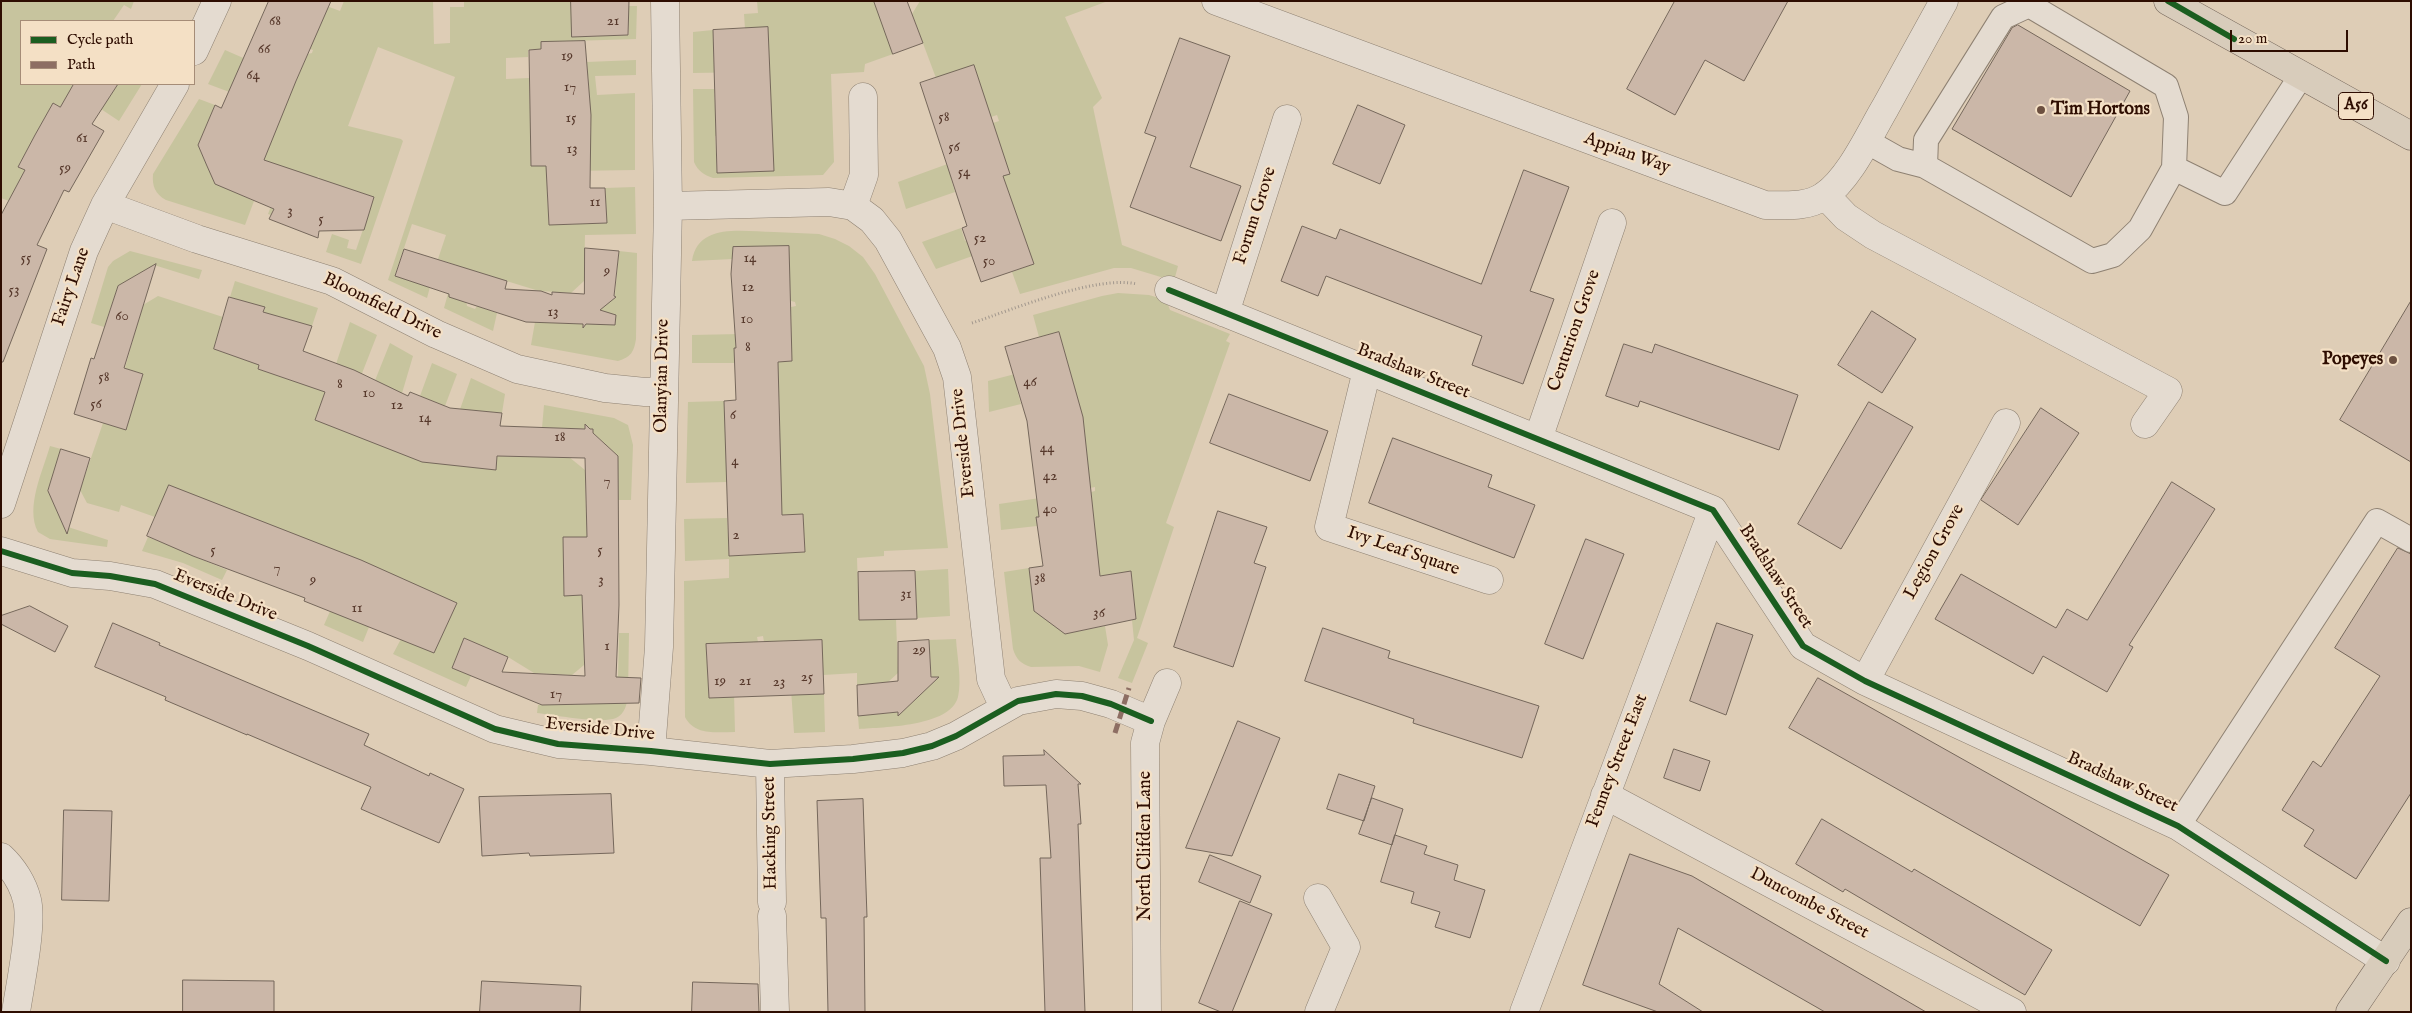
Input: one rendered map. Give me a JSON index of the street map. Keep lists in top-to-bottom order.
{
  "streets": {
    "highway": ["A56"],
    "street": [
      "Appian Way",
      "Forum Grove",
      "Fairy Lane",
      "Bloomfield Drive",
      "Centurion Grove",
      "Bradshaw Street",
      "Olanyian Drive",
      "Everside Drive",
      "Ivy Leaf Square",
      "Legion Grove",
      "Fenney Street East",
      "Hacking Street",
      "North Clifden Lane",
      "Duncombe Street"
    ]
  },
  "crossings": [
    ["Forum Grove", "Bradshaw Street"],
    ["Fairy Lane", "Bloomfield Drive"],
    ["Bloomfield Drive", "Olanyian Drive"],
    ["Centurion Grove", "Bradshaw Street"],
    ["Bradshaw Street", "Ivy Leaf Square"],
    ["Bradshaw Street", "Legion Grove"],
    ["Bradshaw Street", "Fenney Street East"],
    ["Olanyian Drive", "Everside Drive"],
    ["Everside Drive", "Hacking Street"],
    ["Everside Drive", "North Clifden Lane"],
    ["Fenney Street East", "Duncombe Street"]
  ],
  "places": ["Tim Hortons", "Popeyes"],
  "house_numbers": [
    "68",
    "21",
    "66",
    "19",
    "64",
    "17",
    "58",
    "15",
    "61",
    "56",
    "13",
    "59",
    "54",
    "11",
    "3",
    "5",
    "52",
    "55",
    "14",
    "50",
    "9",
    "12",
    "53",
    "13",
    "60",
    "10",
    "8",
    "58",
    "46",
    "8",
    "10",
    "56",
    "12",
    "6",
    "14",
    "18",
    "44",
    "4",
    "42",
    "7",
    "40",
    "2",
    "5",
    "5",
    "7",
    "38",
    "9",
    "3",
    "31",
    "11",
    "36",
    "1",
    "29",
    "25",
    "19",
    "21",
    "23",
    "17"
  ],
  "legend": ["Cycle path", "Path"],
  "scale_bar": "20 m"
}
